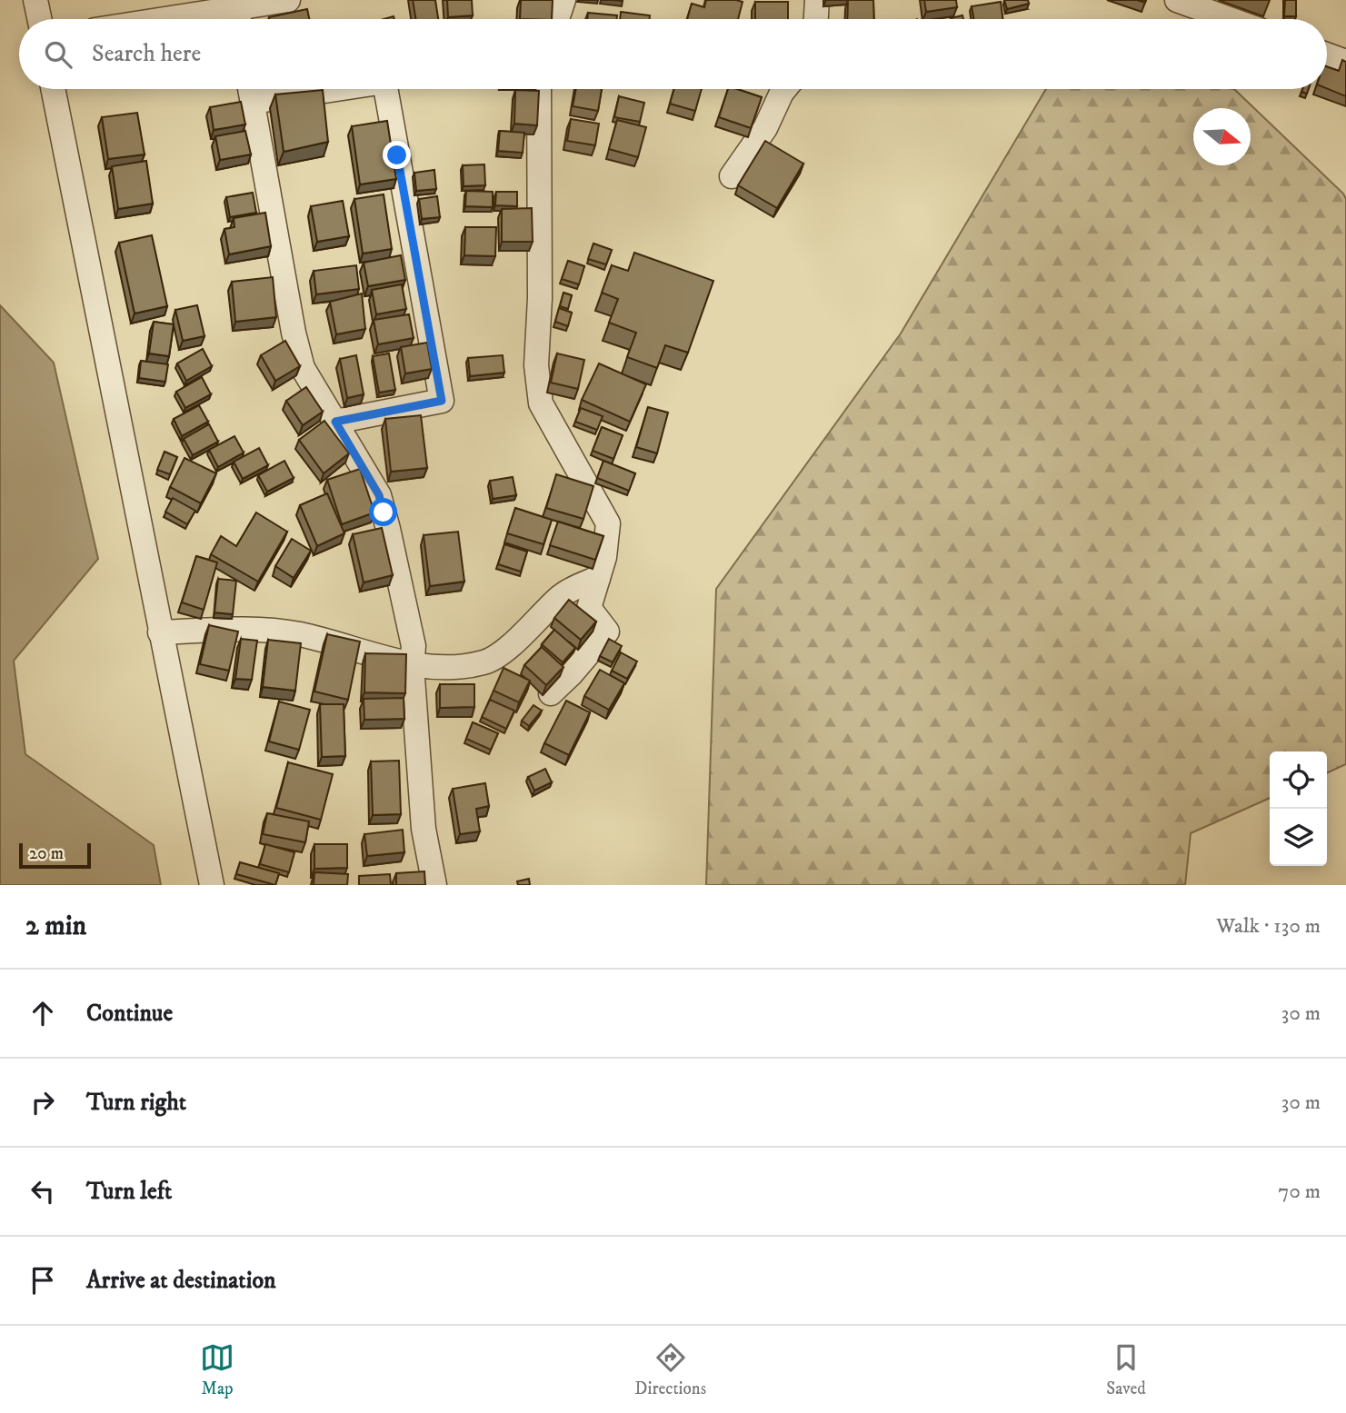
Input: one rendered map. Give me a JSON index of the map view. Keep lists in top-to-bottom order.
{
  "scale_bar": "20 m",
  "north": "right",
  "page": {
    "search": "Search here",
    "scale": "20 m",
    "heading": ["2 min", "Walk · 130 m"],
    "list": [
      ["Continue", "30 m"],
      ["Turn right", "30 m"],
      ["Turn left", "70 m"],
      "Arrive at destination"
    ],
    "nav": ["Map", "Directions", "Saved"]
  }
}
